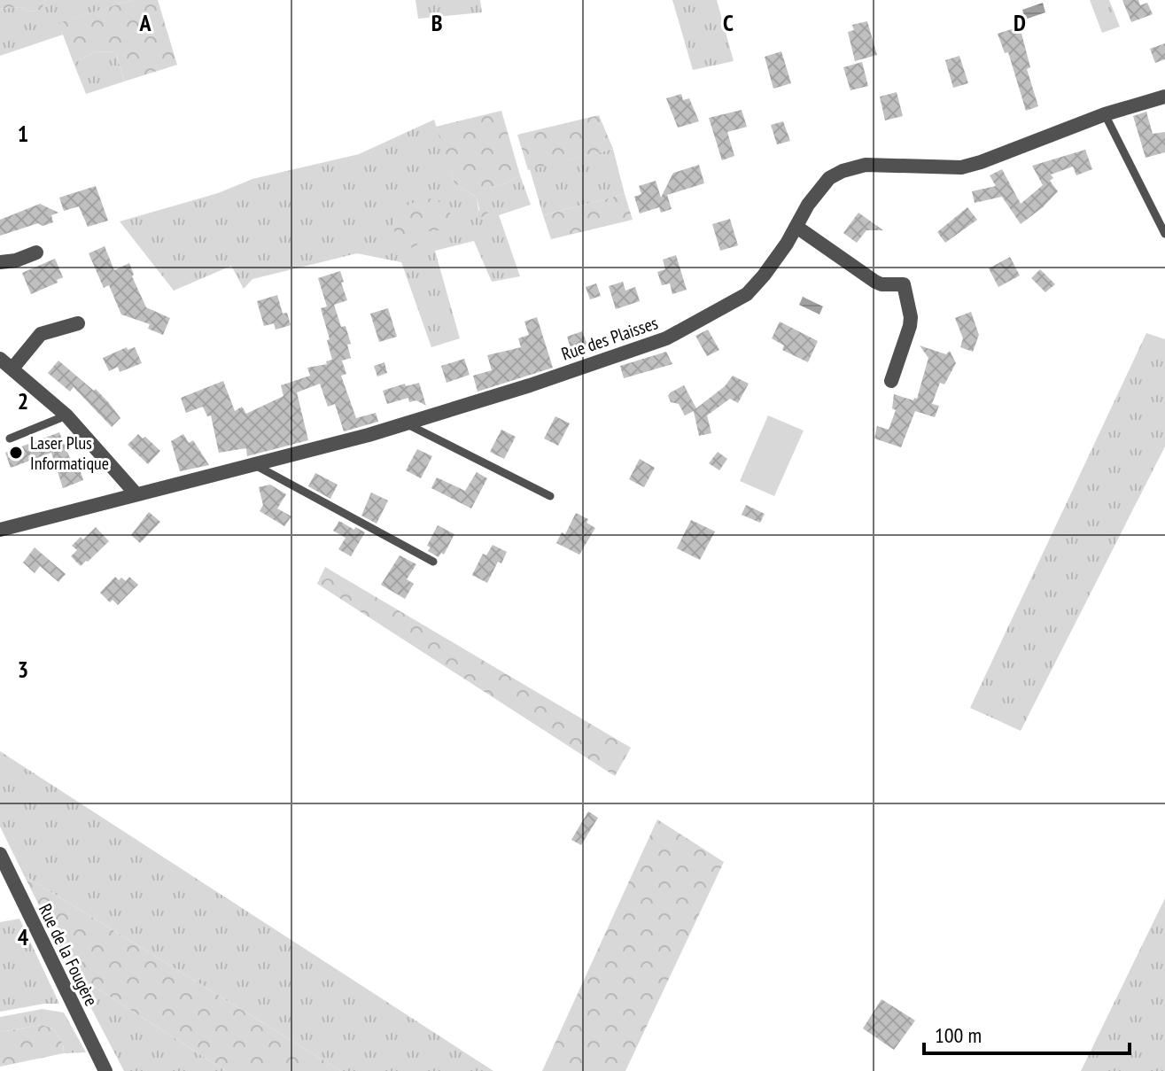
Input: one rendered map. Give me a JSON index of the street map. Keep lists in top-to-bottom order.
{
  "streets": {
    "street": ["Rue des Plaisses", "Rue de la Fougère"]
  },
  "places": ["Laser Plus Informatique"],
  "scale_bar": "100 m",
  "grid": {
    "columns": [
      "A",
      "B",
      "C",
      "D"
    ],
    "rows": [
      "1",
      "2",
      "3",
      "4"
    ]
  }
}
